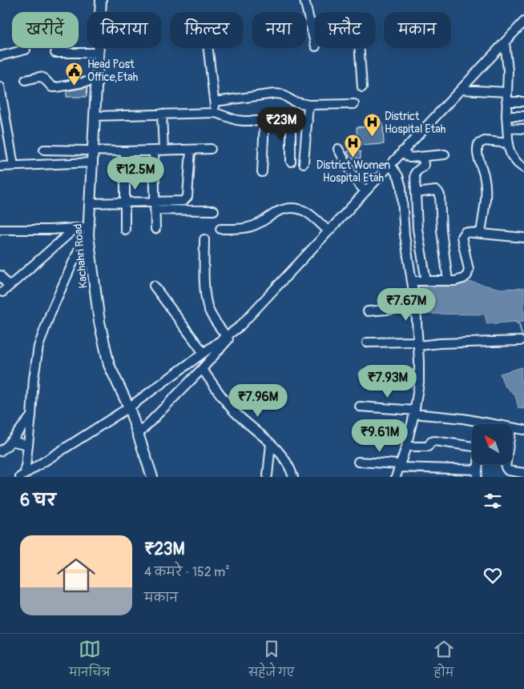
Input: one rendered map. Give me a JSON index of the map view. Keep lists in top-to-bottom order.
{
  "streets": {
    "main road": ["Kachahri Road"]
  },
  "places": {
    "public building": ["Head Post Office,Etah"],
    "hospital": ["District Hospital Etah", "District Women Hospital Etah"]
  },
  "north": "top left",
  "page": {
    "chip": [
      "खरीदें",
      "किराया",
      "फ़िल्टर",
      "नया",
      "फ़्लैट",
      "मकान"
    ],
    "price": [
      "₹23M",
      "₹12.5M",
      "₹7.67M",
      "₹7.93M",
      "₹7.96M",
      "₹9.61M"
    ],
    "heading": "6 घर",
    "list": [
      {
        "name": "₹23M",
        "note": "4 कमरे · 152 m² · मकान"
      }
    ],
    "tabs": ["मानचित्र", "सहेजे गए", "होम"]
  }
}
